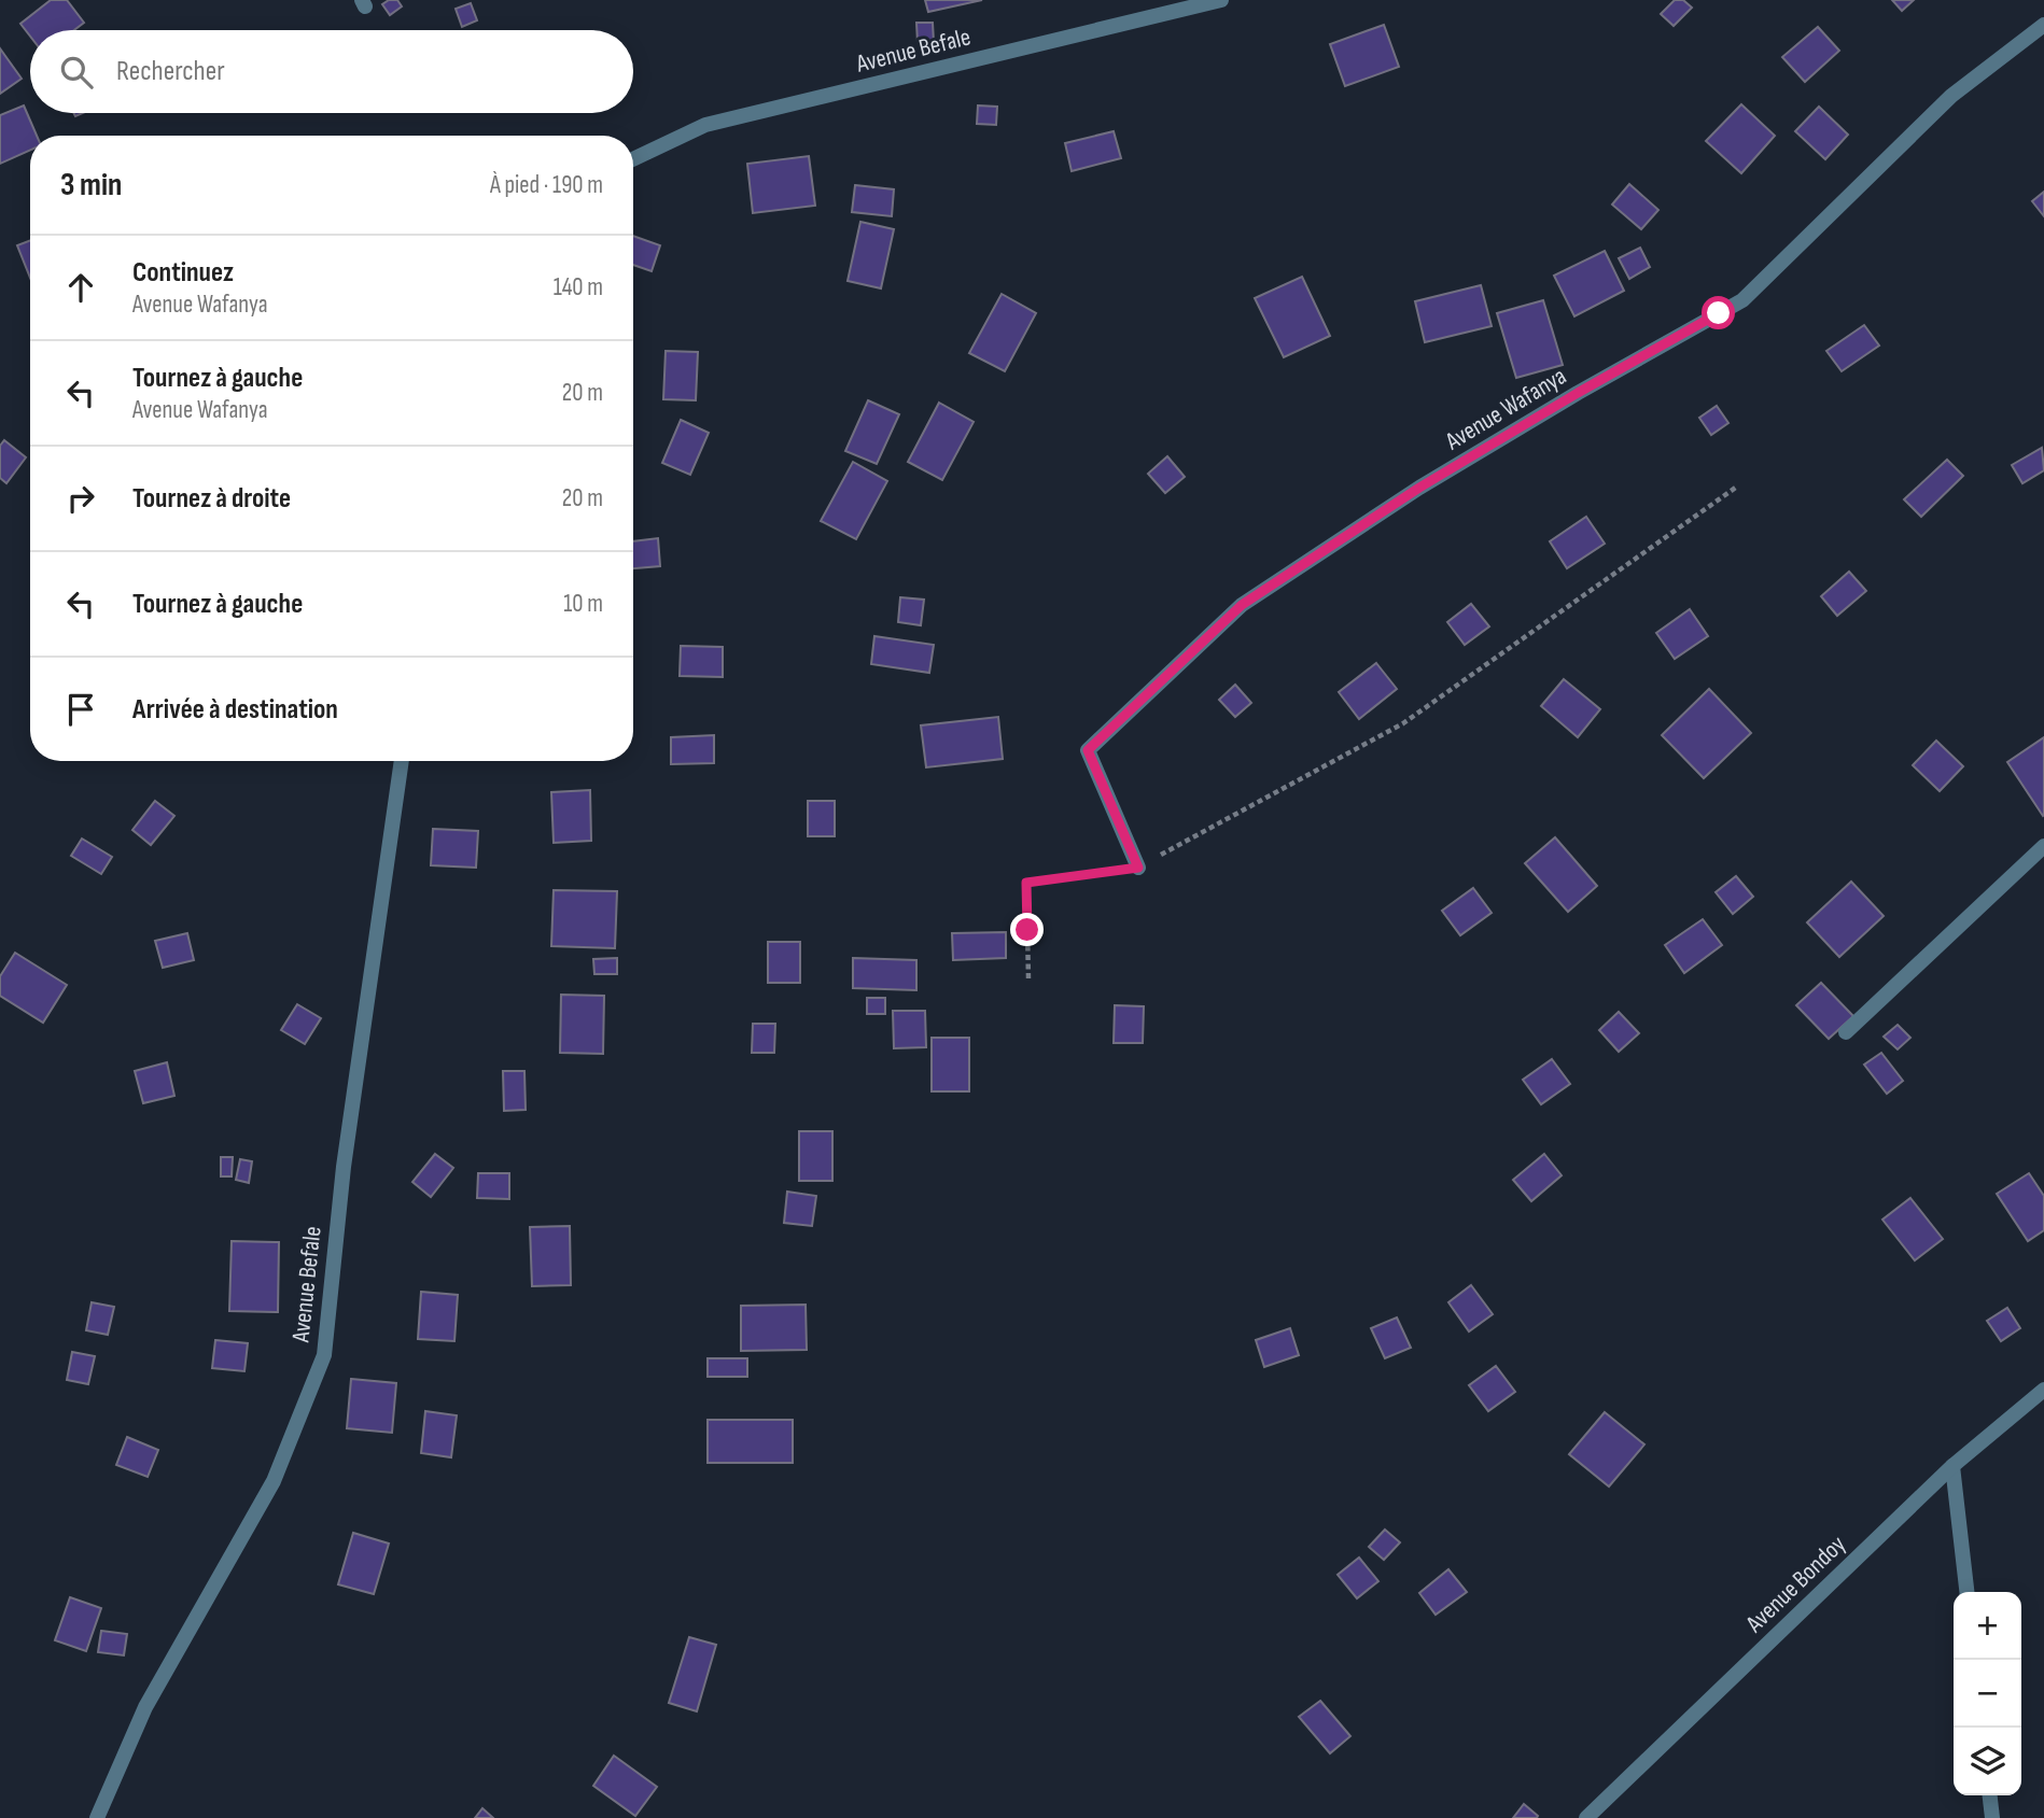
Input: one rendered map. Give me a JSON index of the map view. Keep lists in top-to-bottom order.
{
  "streets": {
    "street": ["Avenue Befale", "Avenue Wafanya", "Avenue Bondoy"]
  },
  "page": {
    "search": "Rechercher",
    "heading": ["3 min", "À pied · 190 m"],
    "list": [
      ["Continuez", "Avenue Wafanya", "140 m"],
      ["Tournez à gauche", "Avenue Wafanya", "20 m"],
      ["Tournez à droite", "20 m"],
      ["Tournez à gauche", "10 m"],
      "Arrivée à destination"
    ],
    "map_buttons": ["+", "−"]
  }
}
